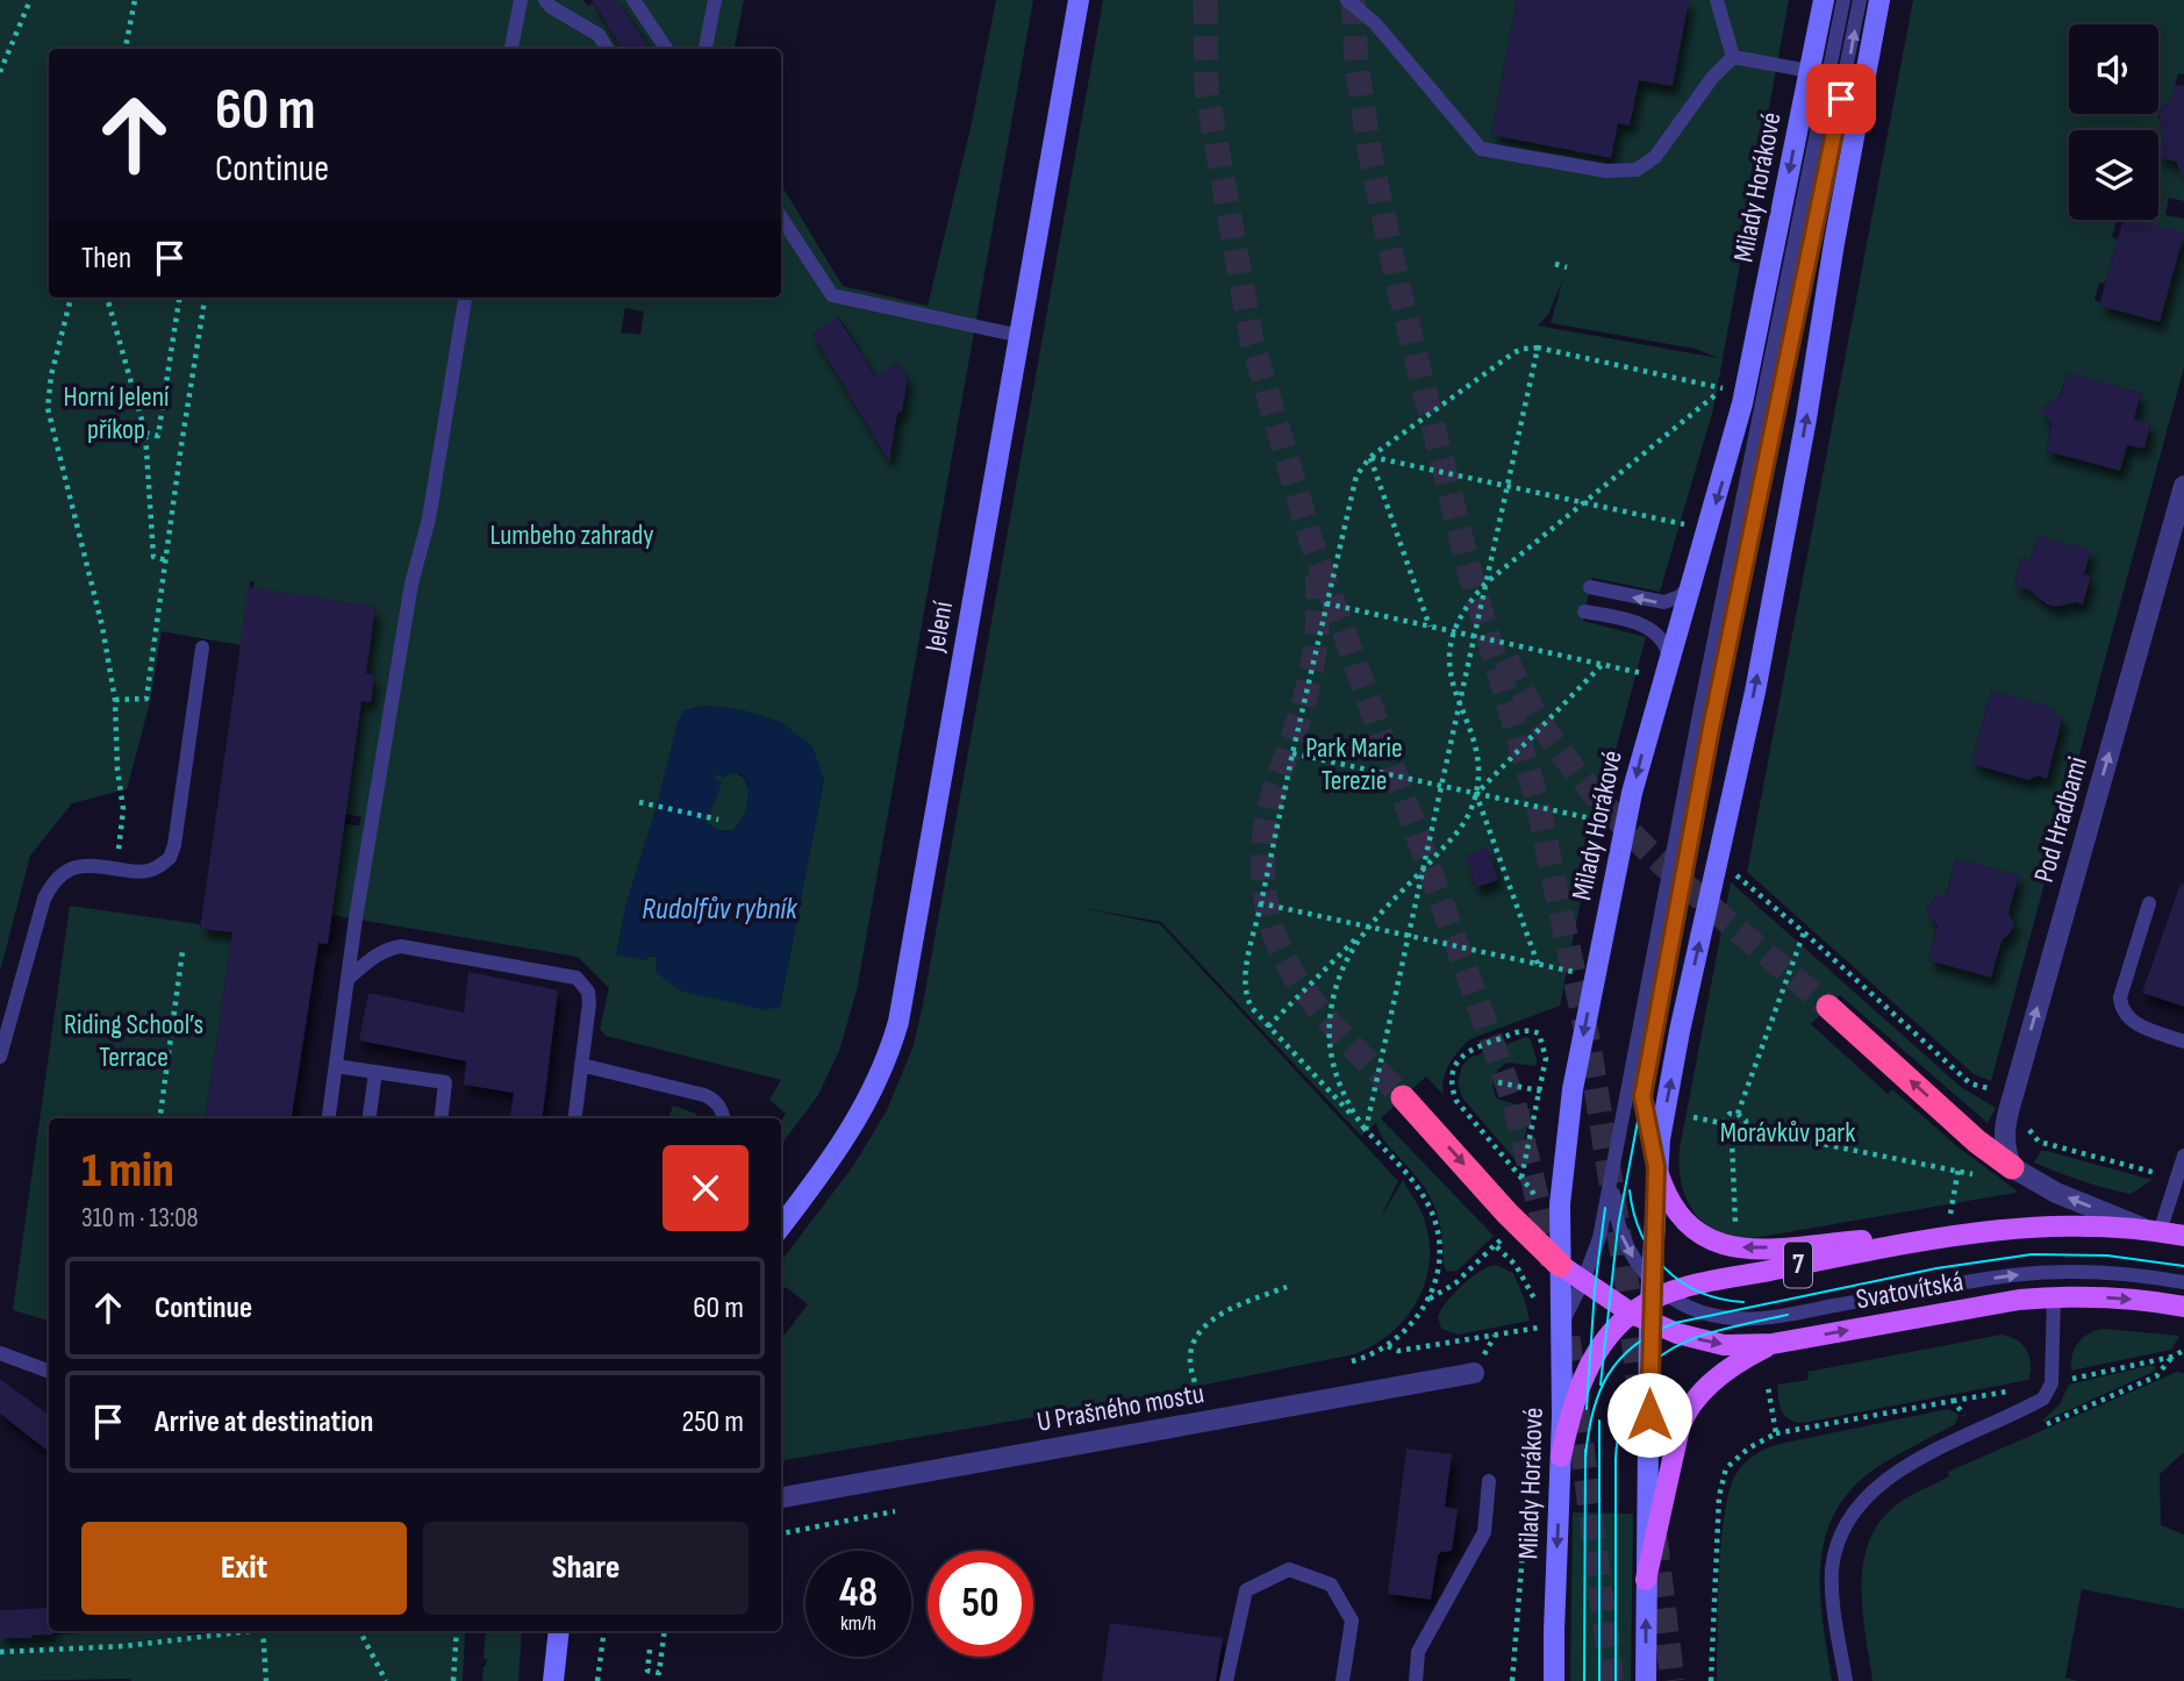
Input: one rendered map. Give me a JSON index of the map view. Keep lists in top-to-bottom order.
{
  "streets": {
    "main road": [
      "Milady Horákové",
      "Jelení",
      "7",
      "Svatovítská"
    ],
    "street": ["Pod Hradbami", "U Prašného mostu"]
  },
  "one_way": ["Pod Hradbami"],
  "water": ["Rudolfův rybník"],
  "parks": [
    "Horní Jelení příkop",
    "Lumbeho zahrady",
    "Park Marie Terezie",
    "Riding School’s Terrace",
    "Morávkův park"
  ],
  "page": {
    "turn": ["60 m", "Continue"],
    "then": "Then",
    "heading": ["1 min", "310 m · 13:08"],
    "list": [
      {
        "name": "Continue",
        "value": "60 m"
      },
      {
        "name": "Arrive at destination",
        "value": "250 m"
      }
    ],
    "buttons": ["Exit", "Share"],
    "speed": "48 km/h",
    "limit": "50"
  }
}
